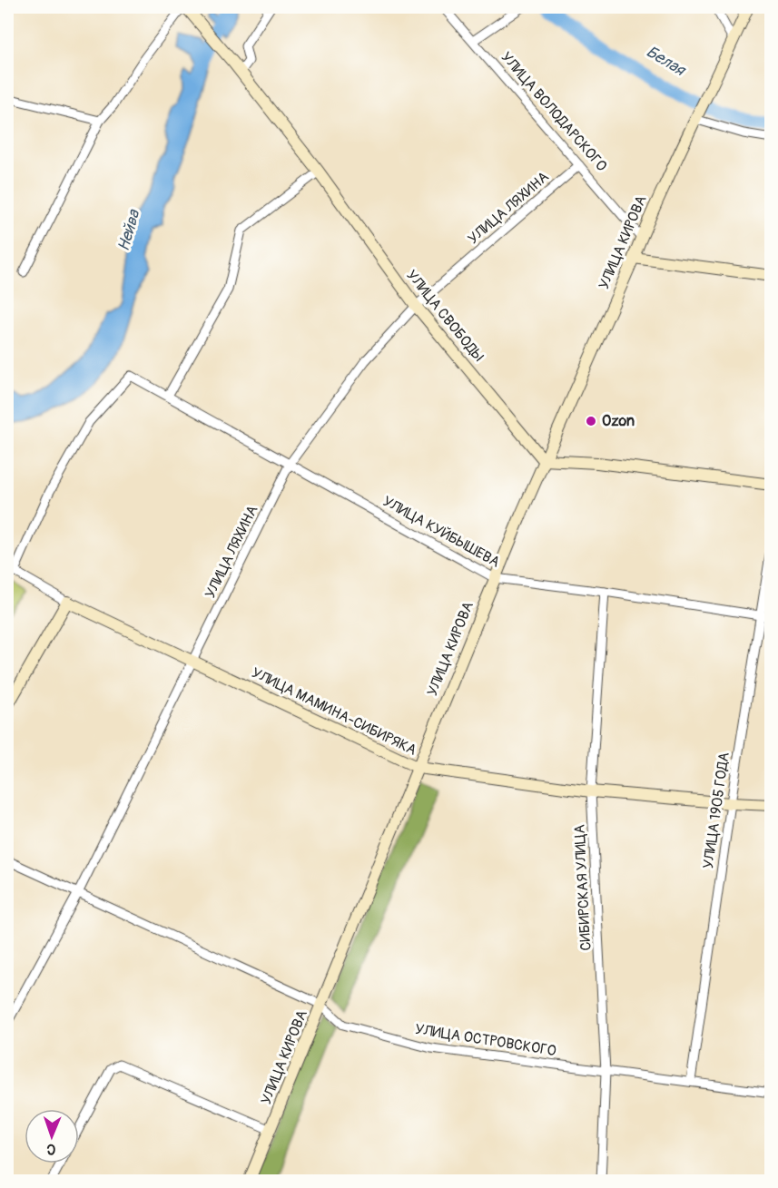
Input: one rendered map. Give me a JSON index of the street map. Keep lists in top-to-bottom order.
{
  "streets": {
    "main road": ["УЛИЦА КИРОВА", "УЛИЦА СВОБОДЫ", "УЛИЦА МАМИНА-СИБИРЯКА"],
    "street": [
      "УЛИЦА ВОЛОДАРСКОГО",
      "УЛИЦА ЛЯХИНА",
      "УЛИЦА КУЙБЫШЕВА",
      "УЛИЦА 1905 ГОДА",
      "СИБИРСКАЯ УЛИЦА",
      "УЛИЦА ОСТРОВСКОГО"
    ]
  },
  "crossings": [
    ["УЛИЦА ВОЛОДАРСКОГО", "УЛИЦА ЛЯХИНА"],
    ["УЛИЦА ВОЛОДАРСКОГО", "УЛИЦА КИРОВА"],
    ["УЛИЦА ЛЯХИНА", "УЛИЦА СВОБОДЫ"],
    ["УЛИЦА ЛЯХИНА", "УЛИЦА КУЙБЫШЕВА"],
    ["УЛИЦА ЛЯХИНА", "УЛИЦА МАМИНА-СИБИРЯКА"],
    ["УЛИЦА ЛЯХИНА", "УЛИЦА ОСТРОВСКОГО"],
    ["УЛИЦА КИРОВА", "УЛИЦА СВОБОДЫ"],
    ["УЛИЦА КИРОВА", "УЛИЦА КУЙБЫШЕВА"],
    ["УЛИЦА КИРОВА", "УЛИЦА МАМИНА-СИБИРЯКА"],
    ["УЛИЦА КИРОВА", "УЛИЦА ОСТРОВСКОГО"],
    ["УЛИЦА КУЙБЫШЕВА", "УЛИЦА МАМИНА-СИБИРЯКА"],
    ["УЛИЦА КУЙБЫШЕВА", "УЛИЦА 1905 ГОДА"],
    ["УЛИЦА КУЙБЫШЕВА", "СИБИРСКАЯ УЛИЦА"],
    ["УЛИЦА МАМИНА-СИБИРЯКА", "УЛИЦА 1905 ГОДА"],
    ["УЛИЦА МАМИНА-СИБИРЯКА", "СИБИРСКАЯ УЛИЦА"],
    ["УЛИЦА 1905 ГОДА", "УЛИЦА ОСТРОВСКОГО"],
    ["СИБИРСКАЯ УЛИЦА", "УЛИЦА ОСТРОВСКОГО"]
  ],
  "water": ["Белая", "Нейва"],
  "places": ["Ozon"],
  "north": "bottom"
}
